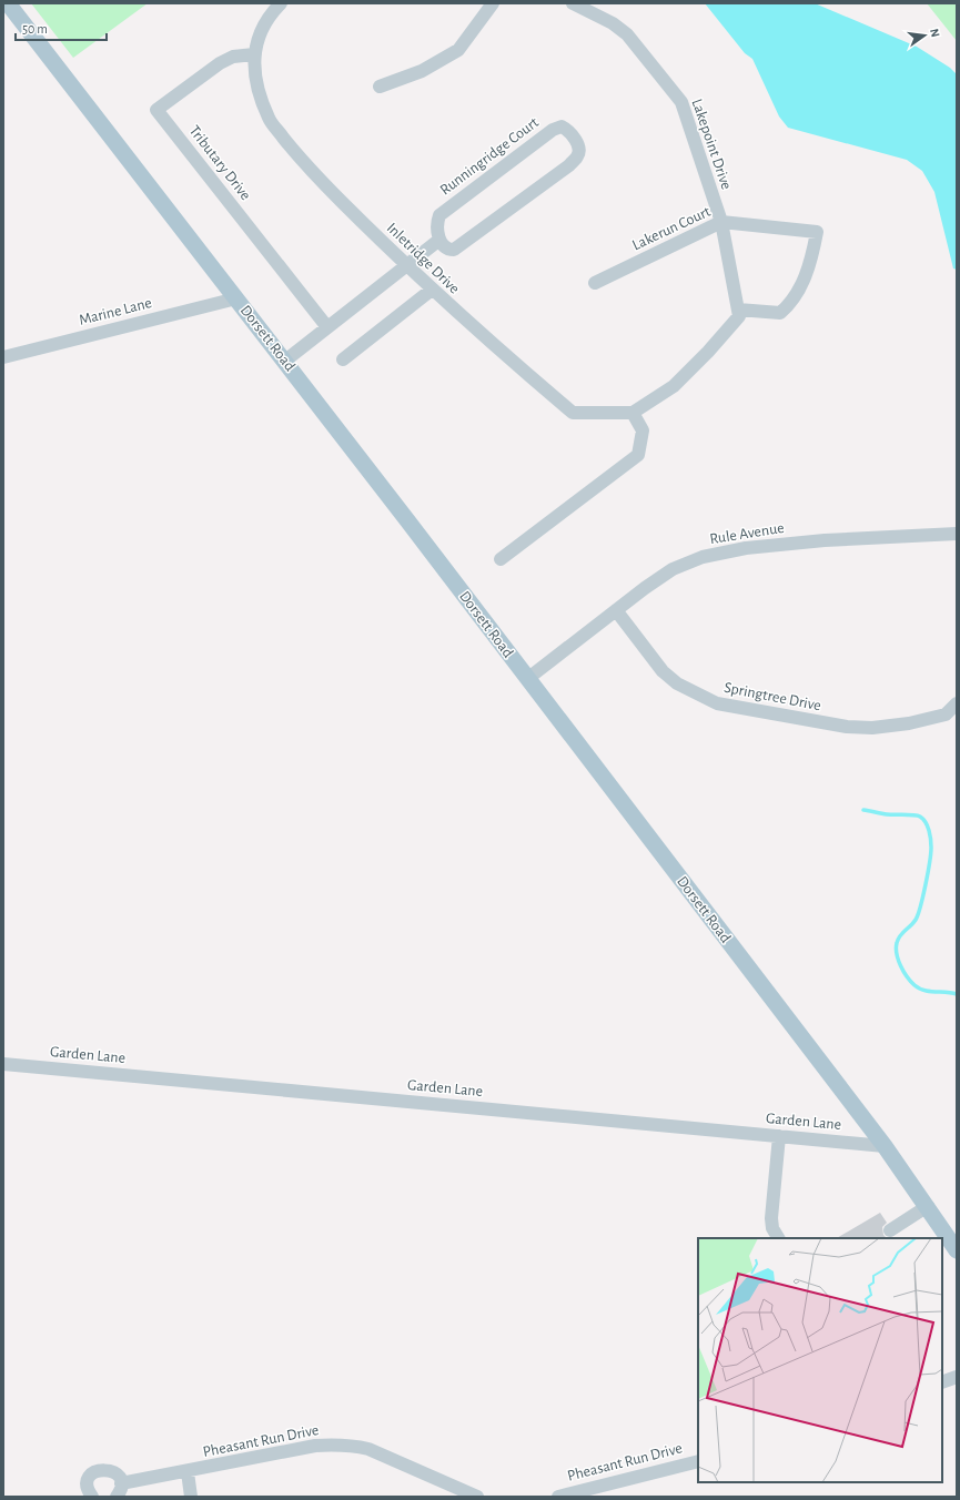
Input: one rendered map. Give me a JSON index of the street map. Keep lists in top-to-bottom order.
{
  "streets": {
    "main road": ["Dorsett Road"],
    "street": [
      "Lakepoint Drive",
      "Runningridge Court",
      "Tributary Drive",
      "Lakerun Court",
      "Inletridge Drive",
      "Marine Lane",
      "Rule Avenue",
      "Springtree Drive",
      "Garden Lane",
      "Pheasant Run Drive"
    ]
  },
  "crossings": [
    ["Lakepoint Drive", "Lakerun Court"],
    ["Tributary Drive", "Inletridge Drive"],
    ["Marine Lane", "Dorsett Road"],
    ["Dorsett Road", "Rule Avenue"],
    ["Dorsett Road", "Garden Lane"],
    ["Rule Avenue", "Springtree Drive"]
  ],
  "scale_bar": "50 m",
  "north": "right"
}
